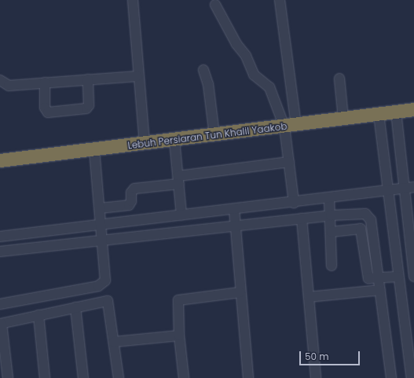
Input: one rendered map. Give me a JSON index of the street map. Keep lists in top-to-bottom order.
{
  "streets": {
    "highway": ["Lebuh Persiaran Tun Khalil Yaakob"]
  },
  "scale_bar": "50 m"
}
